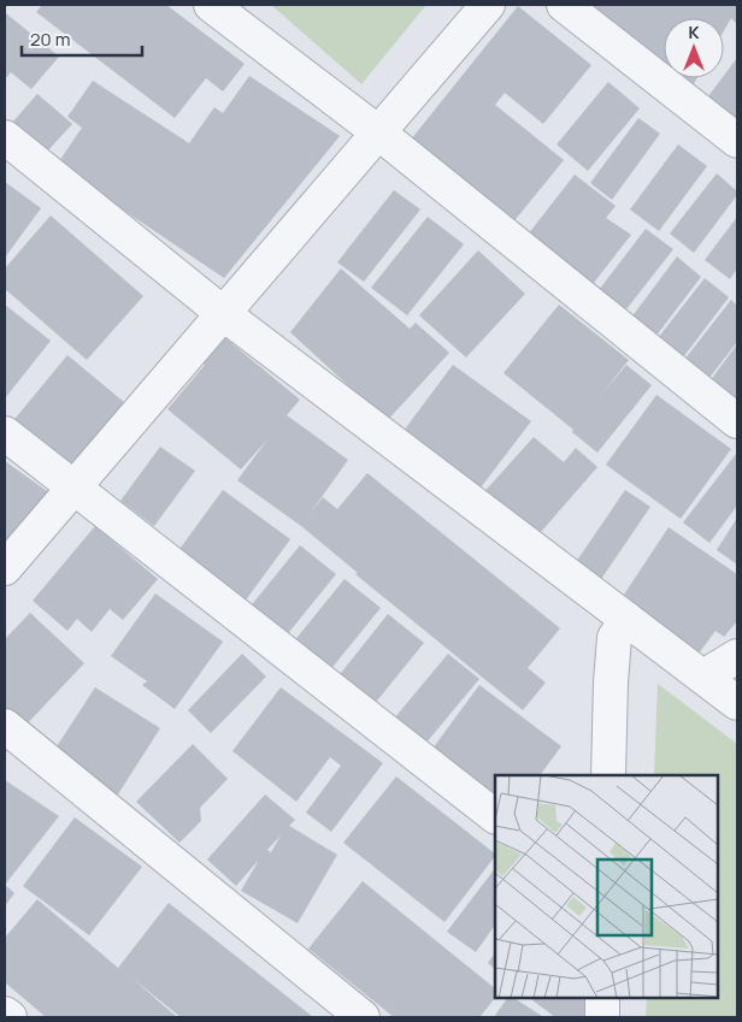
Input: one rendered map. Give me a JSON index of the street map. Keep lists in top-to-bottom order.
{
  "scale_bar": "20 m",
  "north": "top"
}
